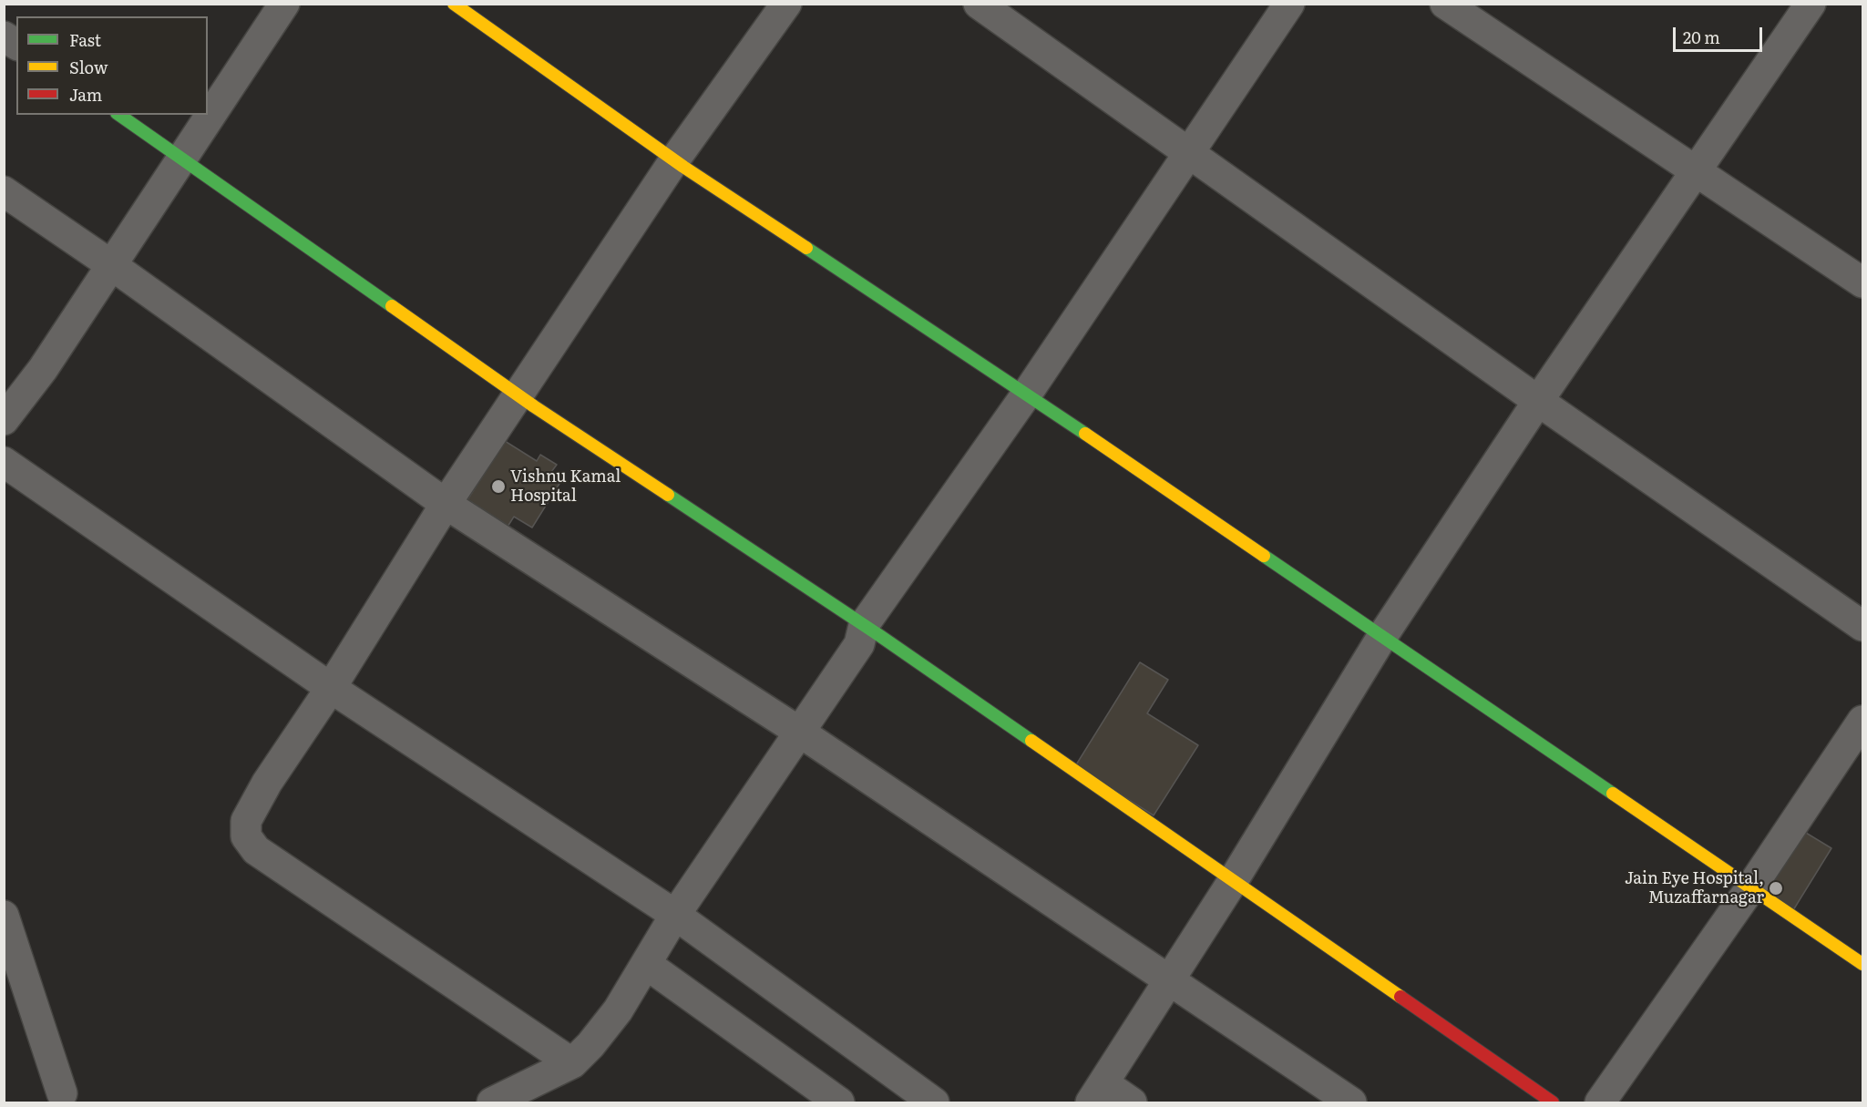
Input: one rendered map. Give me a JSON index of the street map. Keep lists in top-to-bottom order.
{
  "places": ["Vishnu Kamal Hospital", "Jain Eye Hospital, Muzaffarnagar"],
  "legend": ["Fast", "Slow", "Jam"],
  "scale_bar": "20 m"
}
